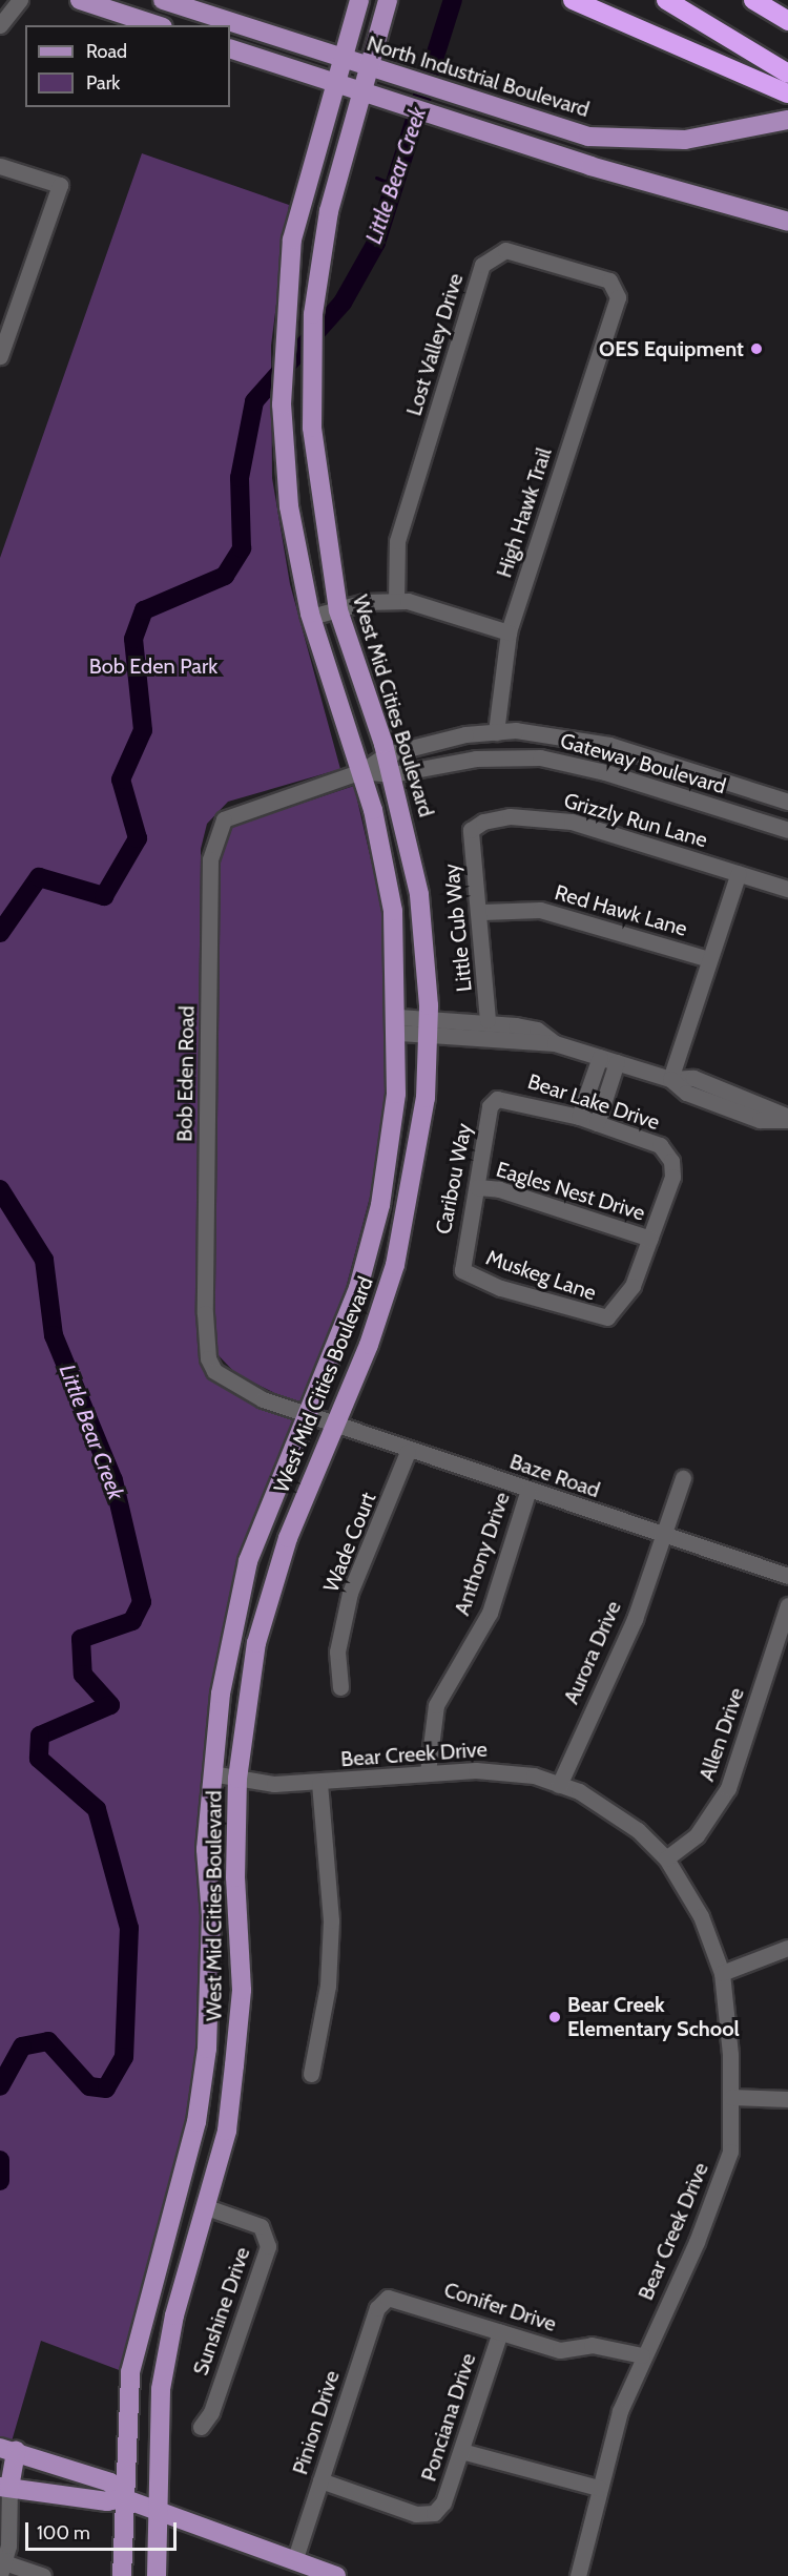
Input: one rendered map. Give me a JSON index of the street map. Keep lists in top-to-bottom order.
{
  "streets": {
    "main road": ["North Industrial Boulevard", "West Mid Cities Boulevard"],
    "street": [
      "Lost Valley Drive",
      "High Hawk Trail",
      "Gateway Boulevard",
      "Grizzly Run Lane",
      "Red Hawk Lane",
      "Little Cub Way",
      "Bob Eden Road",
      "Bear Lake Drive",
      "Caribou Way",
      "Eagles Nest Drive",
      "Muskeg Lane",
      "Baze Road",
      "Wade Court",
      "Anthony Drive",
      "Aurora Drive",
      "Allen Drive",
      "Bear Creek Drive",
      "Conifer Drive",
      "Sunshine Drive",
      "Ponciana Drive",
      "Pinion Drive"
    ]
  },
  "crossings": [
    ["North Industrial Boulevard", "West Mid Cities Boulevard"],
    ["Lost Valley Drive", "High Hawk Trail"],
    ["High Hawk Trail", "Gateway Boulevard"],
    ["West Mid Cities Boulevard", "Gateway Boulevard"],
    ["West Mid Cities Boulevard", "Bob Eden Road"],
    ["West Mid Cities Boulevard", "Baze Road"],
    ["West Mid Cities Boulevard", "Bear Creek Drive"],
    ["West Mid Cities Boulevard", "Sunshine Drive"],
    ["Gateway Boulevard", "Bob Eden Road"],
    ["Grizzly Run Lane", "Little Cub Way"],
    ["Red Hawk Lane", "Little Cub Way"],
    ["Bob Eden Road", "Baze Road"],
    ["Bear Lake Drive", "Caribou Way"],
    ["Bear Lake Drive", "Eagles Nest Drive"],
    ["Bear Lake Drive", "Muskeg Lane"],
    ["Caribou Way", "Eagles Nest Drive"],
    ["Caribou Way", "Muskeg Lane"],
    ["Eagles Nest Drive", "Muskeg Lane"],
    ["Baze Road", "Wade Court"],
    ["Baze Road", "Anthony Drive"],
    ["Baze Road", "Aurora Drive"],
    ["Anthony Drive", "Bear Creek Drive"],
    ["Aurora Drive", "Bear Creek Drive"],
    ["Allen Drive", "Bear Creek Drive"],
    ["Bear Creek Drive", "Conifer Drive"],
    ["Conifer Drive", "Ponciana Drive"],
    ["Conifer Drive", "Pinion Drive"],
    ["Ponciana Drive", "Pinion Drive"]
  ],
  "water": ["Little Bear Creek"],
  "parks": ["Bob Eden Park"],
  "places": ["OES Equipment", "Bear Creek Elementary School"],
  "legend": ["Road", "Park"],
  "scale_bar": "100 m"
}
